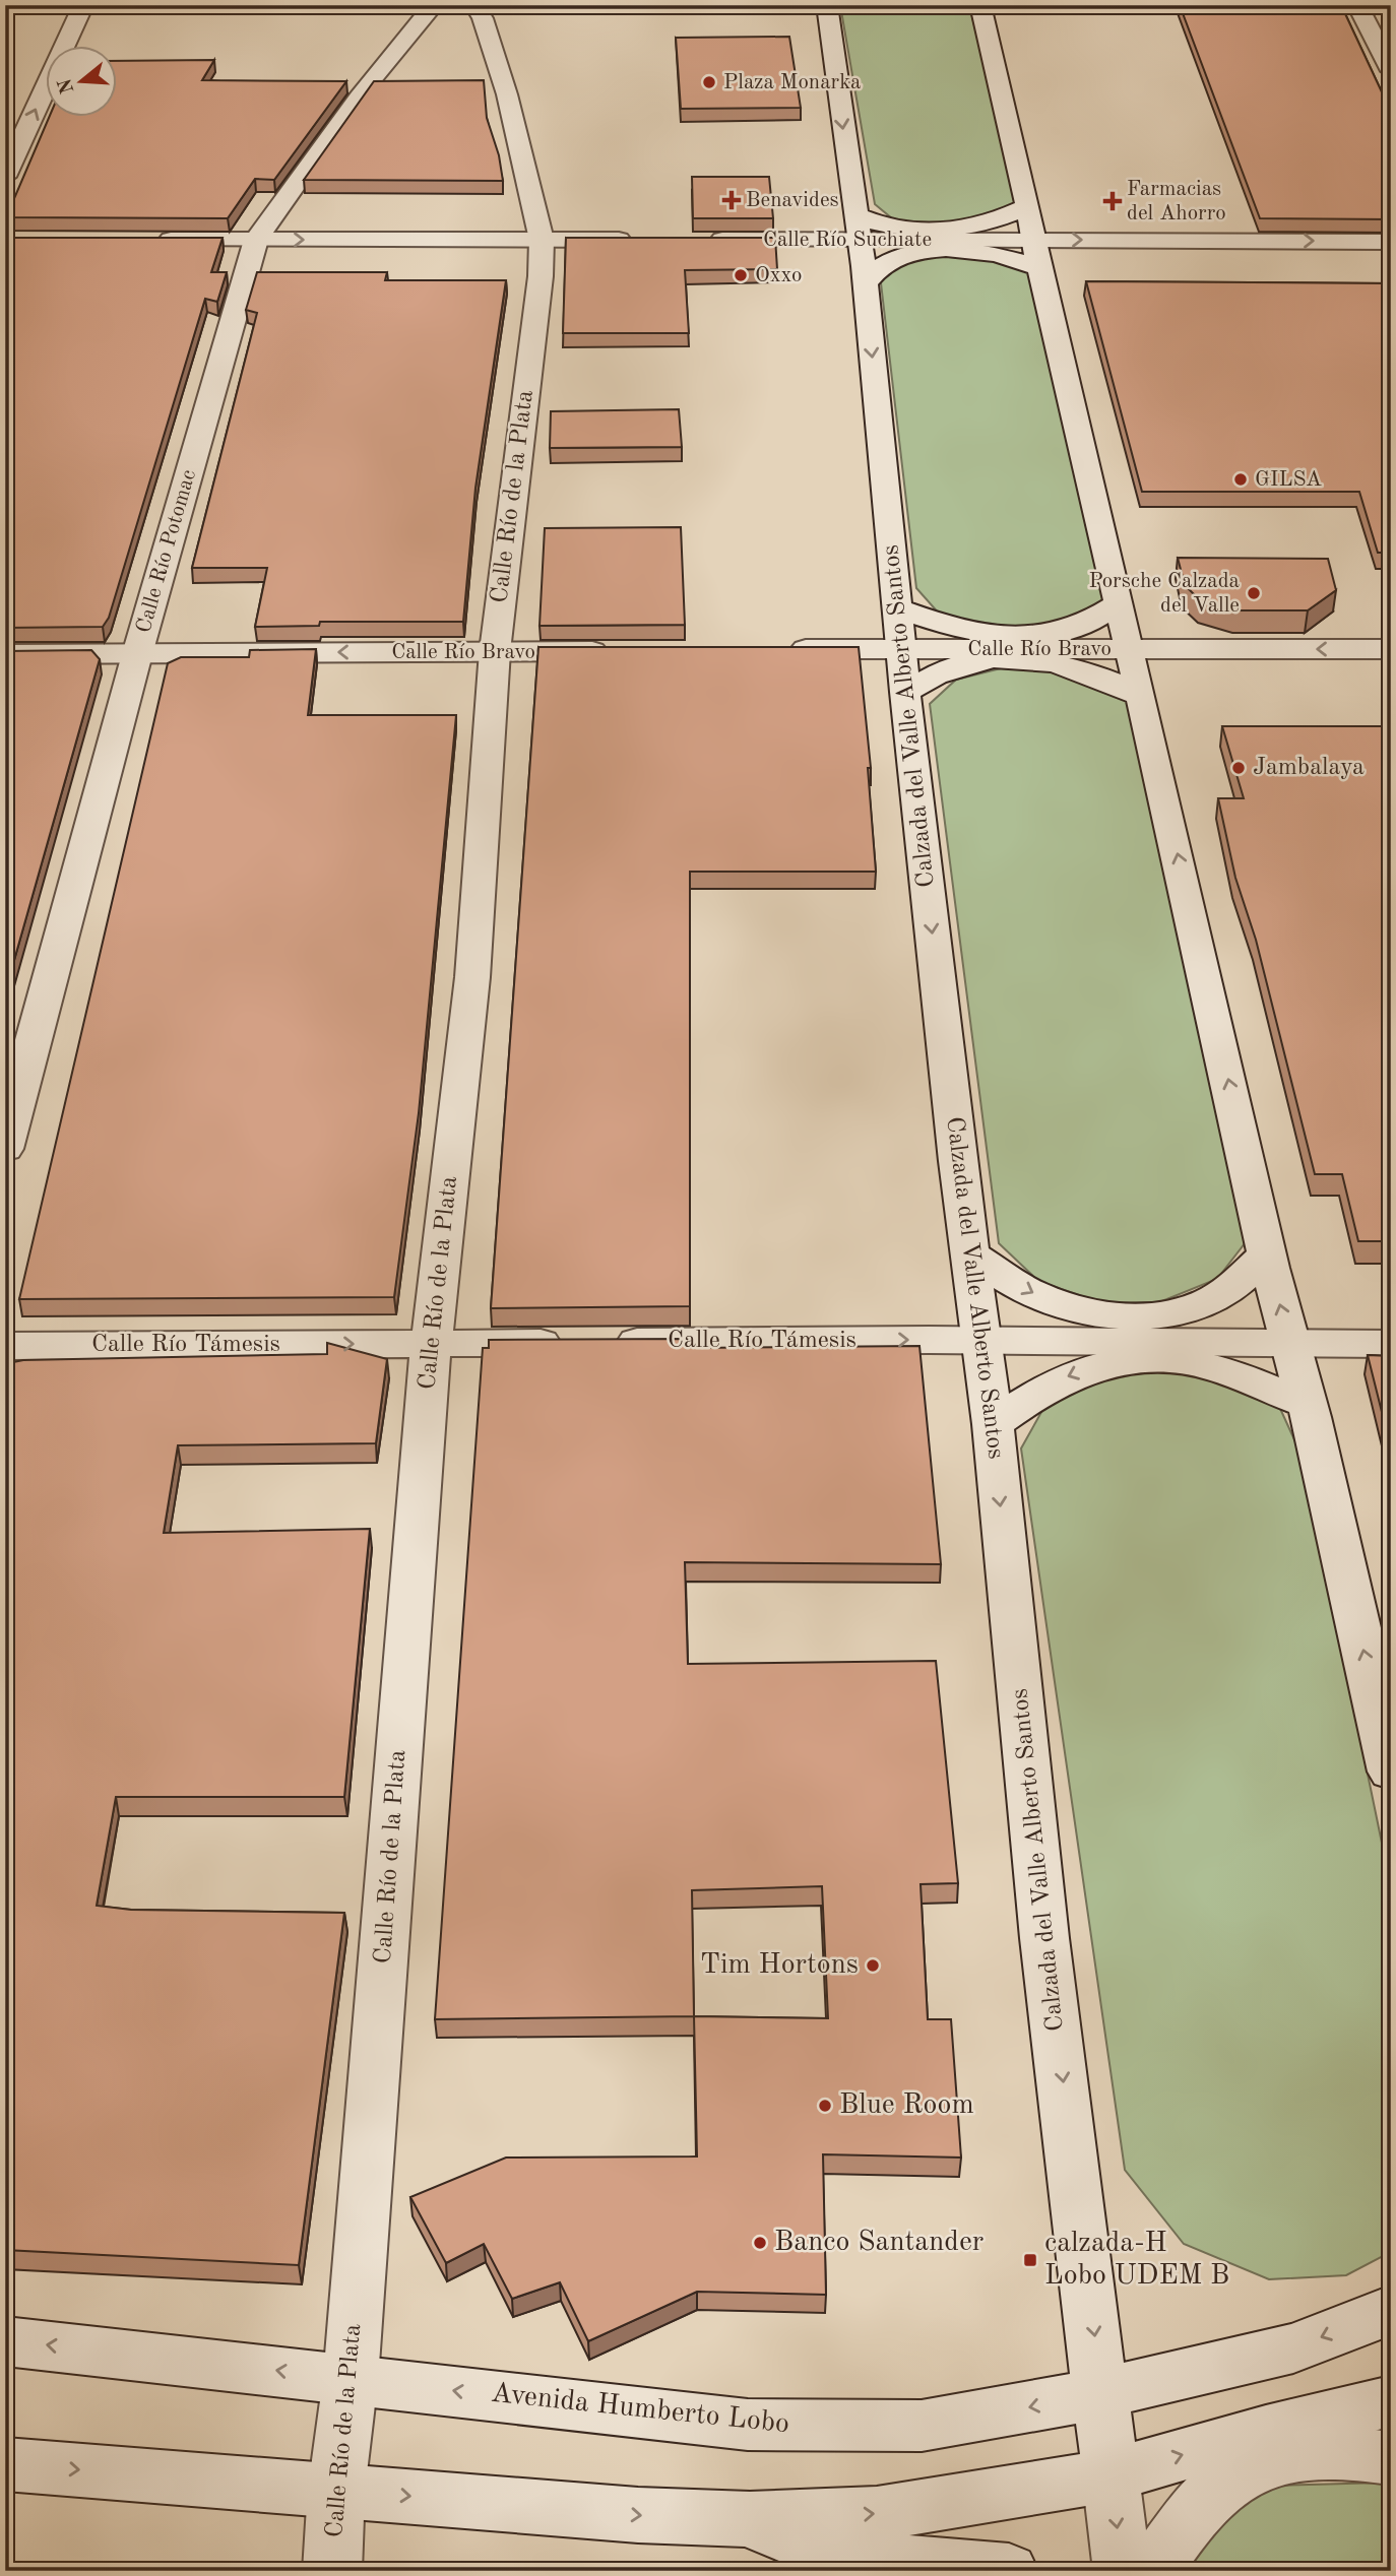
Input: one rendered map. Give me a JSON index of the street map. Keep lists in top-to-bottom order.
{
  "streets": {
    "street": [
      "Calle Río Suchiate",
      "Calle Río de la Plata",
      "Calle Río Potomac",
      "Calle Río Bravo",
      "Calzada del Valle Alberto Santos",
      "Calle Río Támesis",
      "Avenida Humberto Lobo"
    ]
  },
  "crossings": [
    ["Calle Río Suchiate", "Calzada del Valle Alberto Santos"],
    ["Calle Río de la Plata", "Calle Río Potomac"],
    ["Calle Río de la Plata", "Calle Río Bravo"],
    ["Calle Río de la Plata", "Calle Río Támesis"],
    ["Calle Río de la Plata", "Avenida Humberto Lobo"],
    ["Calle Río Potomac", "Calle Río Bravo"],
    ["Calle Río Bravo", "Calzada del Valle Alberto Santos"],
    ["Calzada del Valle Alberto Santos", "Calle Río Támesis"],
    ["Calzada del Valle Alberto Santos", "Avenida Humberto Lobo"]
  ],
  "one_way": ["Calle Río Suchiate", "Calle Río Bravo", "Calle Río Támesis"],
  "places": {
    "other": [
      "Plaza Monarka",
      "Oxxo",
      "GILSA",
      "Porsche Calzada del Valle",
      "Jambalaya",
      "Tim Hortons",
      "Blue Room",
      "Banco Santander"
    ],
    "health": ["Benavides", "Farmacias del Ahorro"],
    "transit": ["calzada-H Lobo UDEM B"]
  },
  "north": "left"
}
